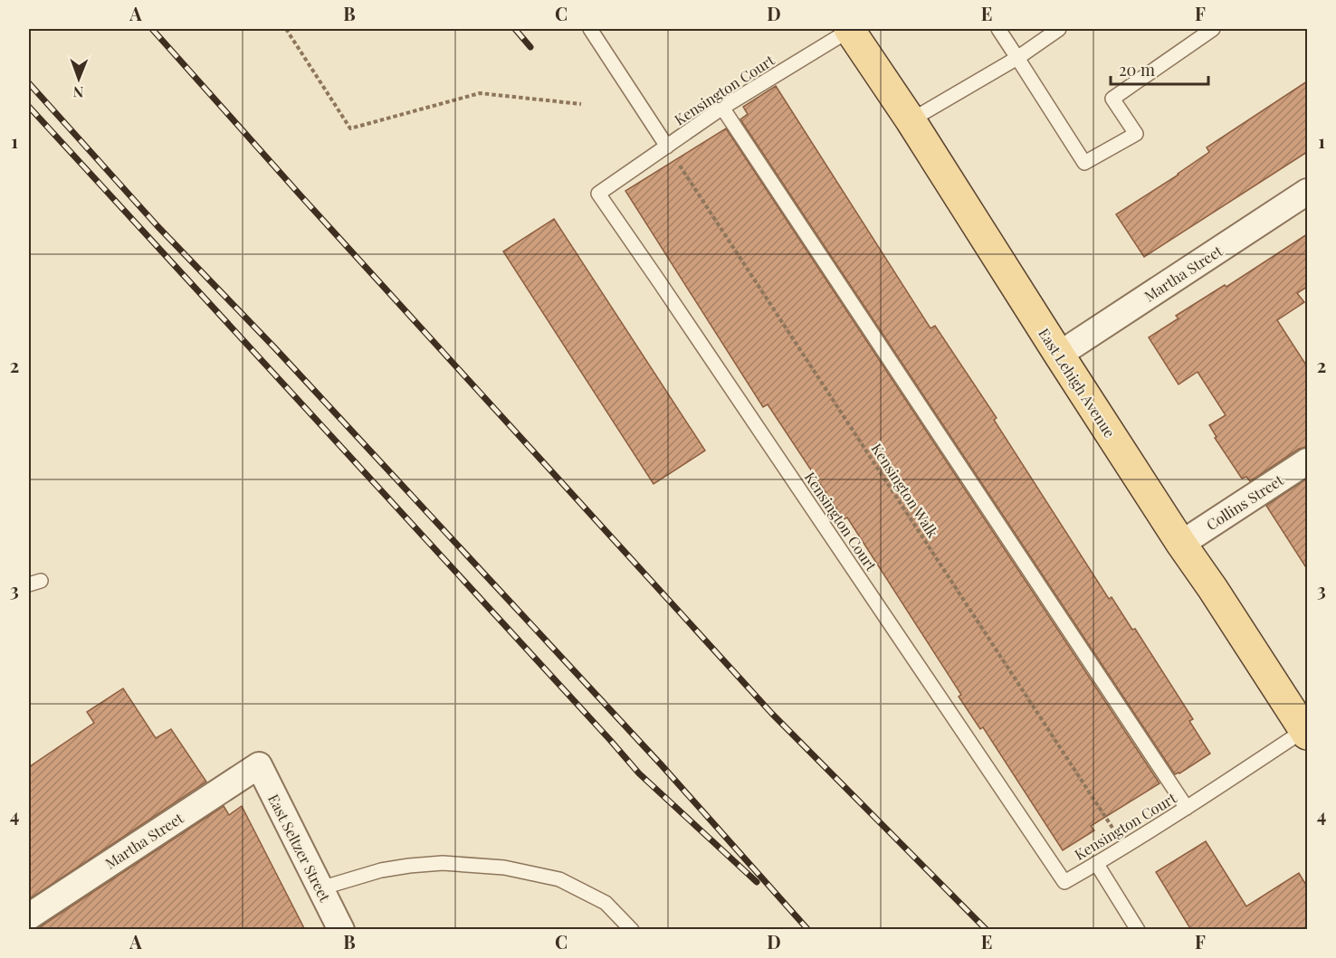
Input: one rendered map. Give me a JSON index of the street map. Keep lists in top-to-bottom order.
{
  "streets": {
    "main road": ["East Lehigh Avenue"],
    "street": ["Martha Street", "Collins Street", "East Seltzer Street"],
    "lane": ["Kensington Court"],
    "path": ["Kensington Walk"]
  },
  "crossings": [
    ["Kensington Court", "East Lehigh Avenue"],
    ["Kensington Court", "Kensington Walk"],
    ["Martha Street", "East Lehigh Avenue"],
    ["Martha Street", "East Seltzer Street"],
    ["East Lehigh Avenue", "Collins Street"]
  ],
  "scale_bar": "20 m",
  "north": "bottom",
  "grid": {
    "columns": [
      "A",
      "B",
      "C",
      "D",
      "E",
      "F"
    ],
    "rows": [
      "1",
      "2",
      "3",
      "4"
    ]
  }
}
